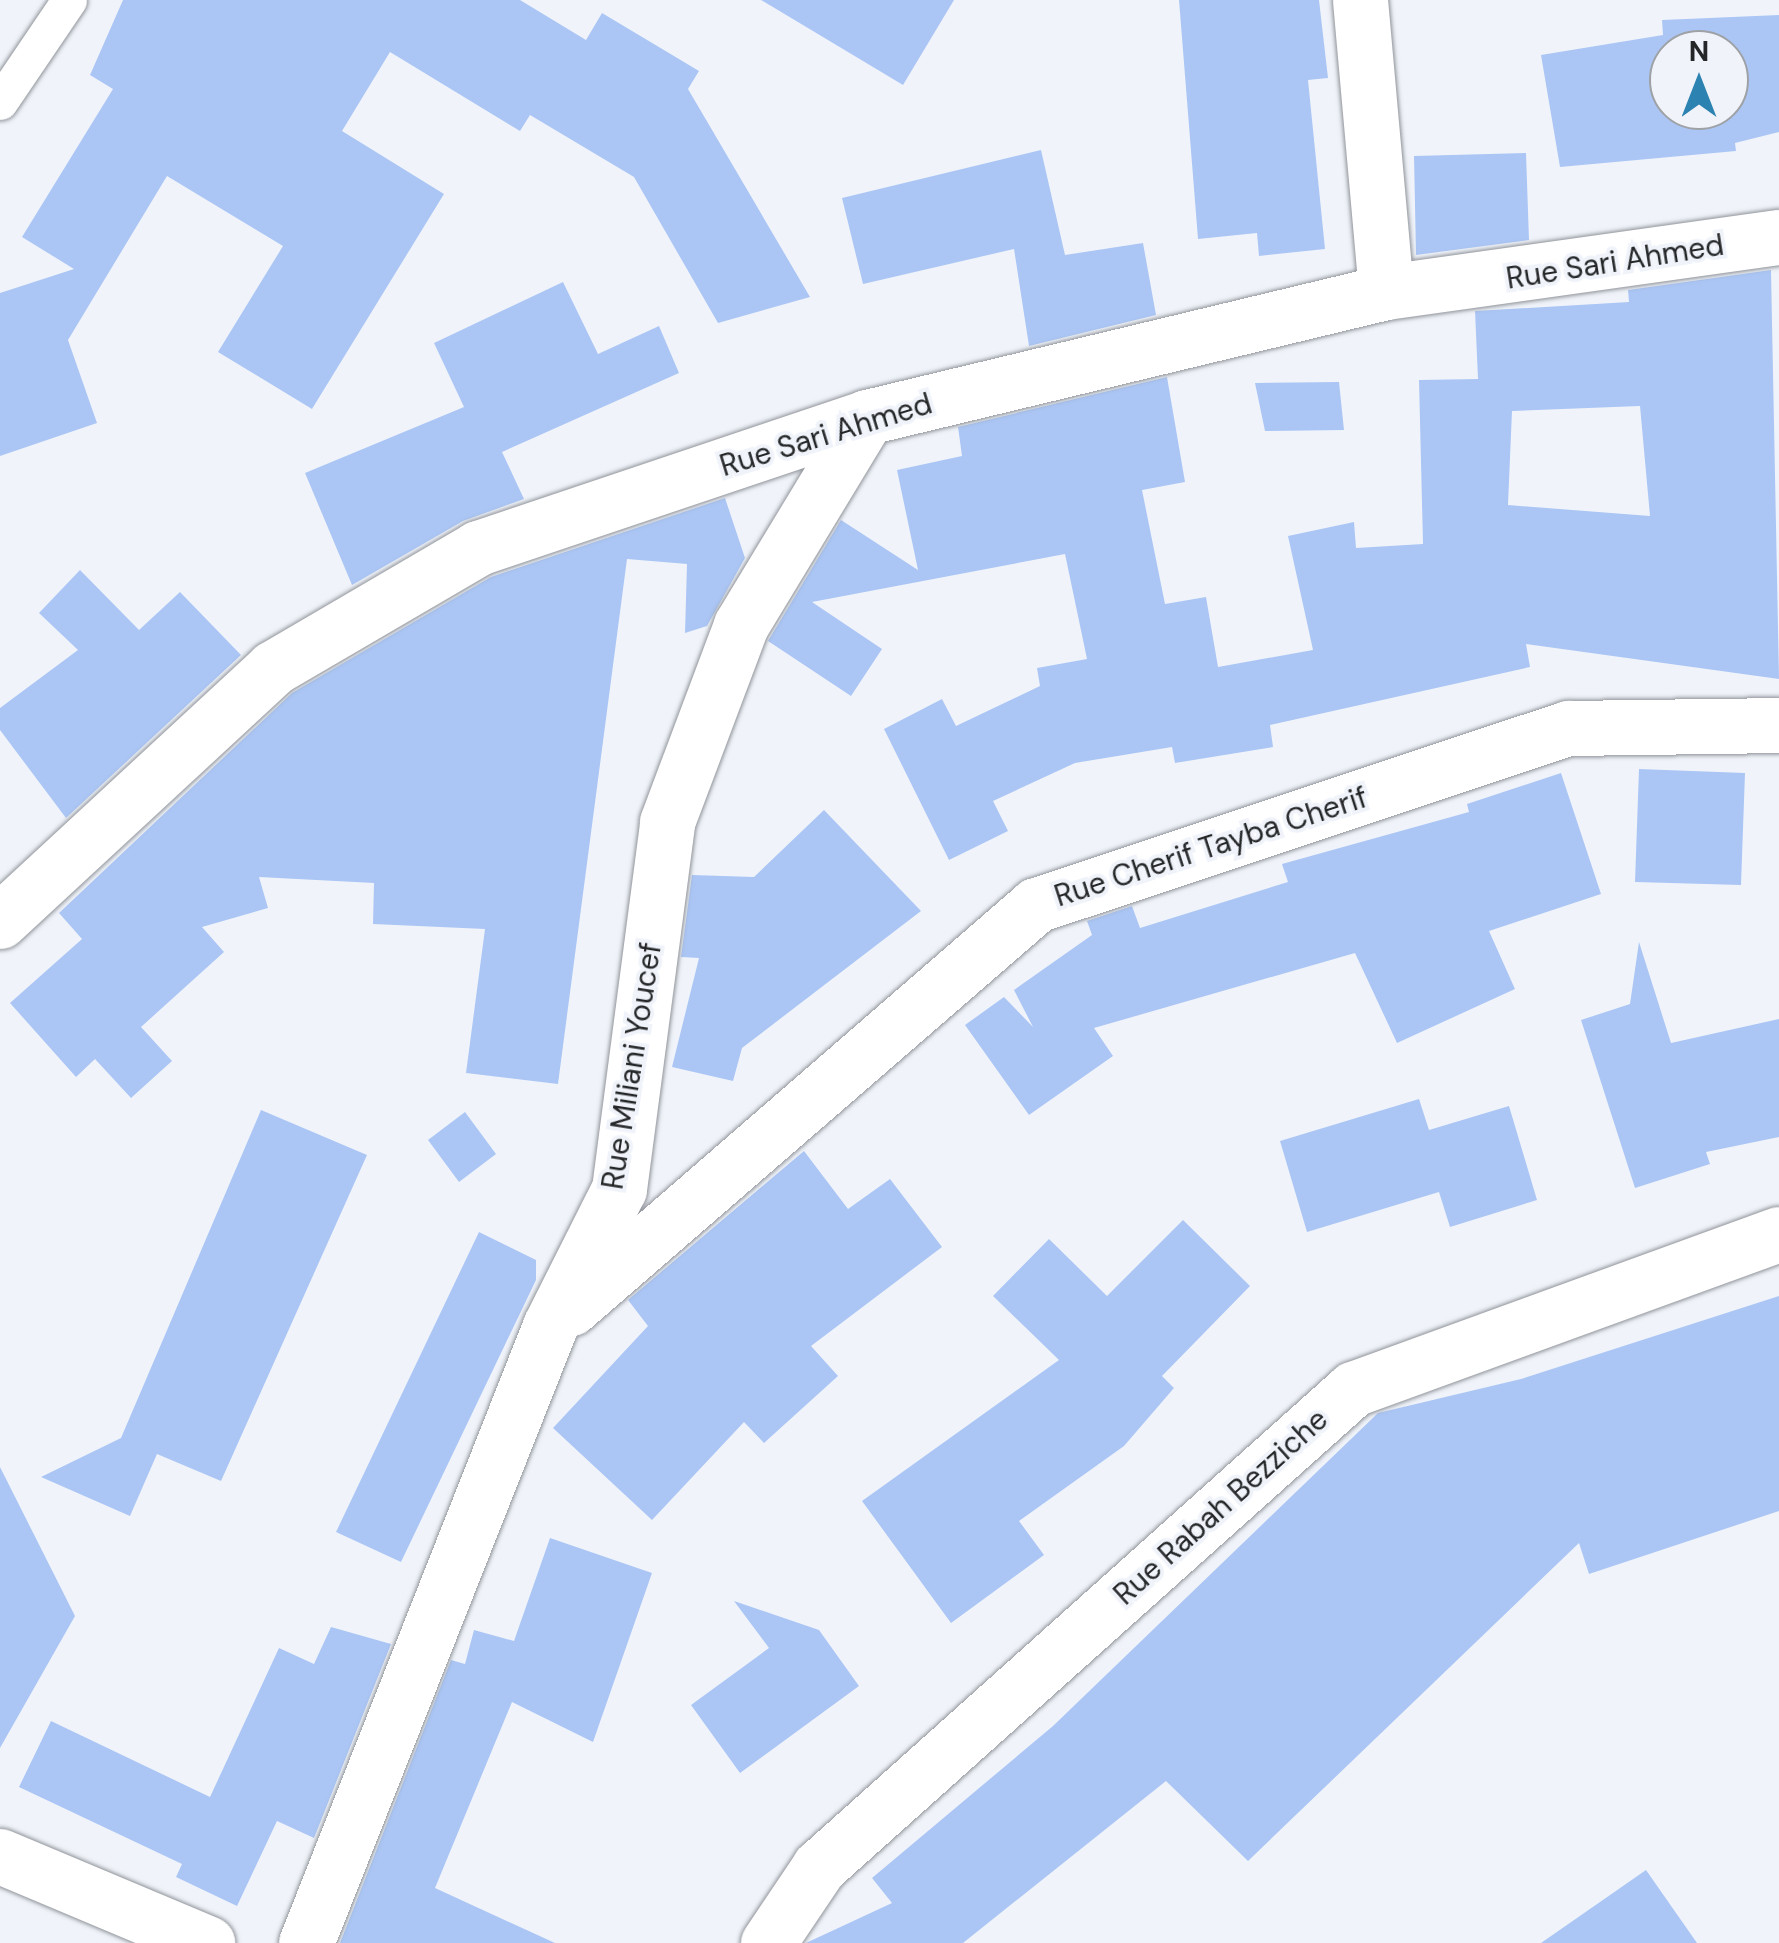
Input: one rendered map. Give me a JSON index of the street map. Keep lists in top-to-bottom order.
{
  "streets": {
    "street": [
      "Rue Sari Ahmed",
      "Rue Cherif Tayba Cherif",
      "Rue Miliani Youcef",
      "Rue Rabah Bezziche"
    ]
  },
  "crossings": [
    ["Rue Sari Ahmed", "Rue Miliani Youcef"],
    ["Rue Cherif Tayba Cherif", "Rue Miliani Youcef"]
  ],
  "north": "top"
}
